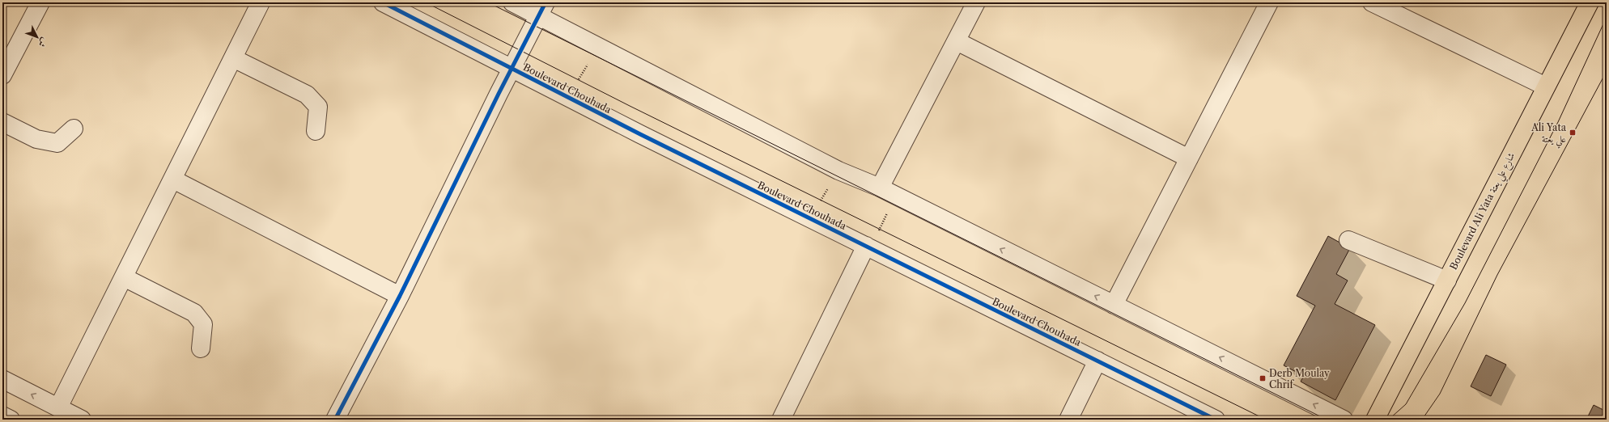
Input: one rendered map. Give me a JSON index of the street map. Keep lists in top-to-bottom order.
{
  "streets": {
    "main road": ["Boulevard Ali Yata شارع علي يعتة"],
    "street": ["Boulevard Chouhada"]
  },
  "places": {
    "transit": ["Ali Yata علي يعتة", "Derb Moulay Chrif"]
  },
  "north": "bottom right"
}
